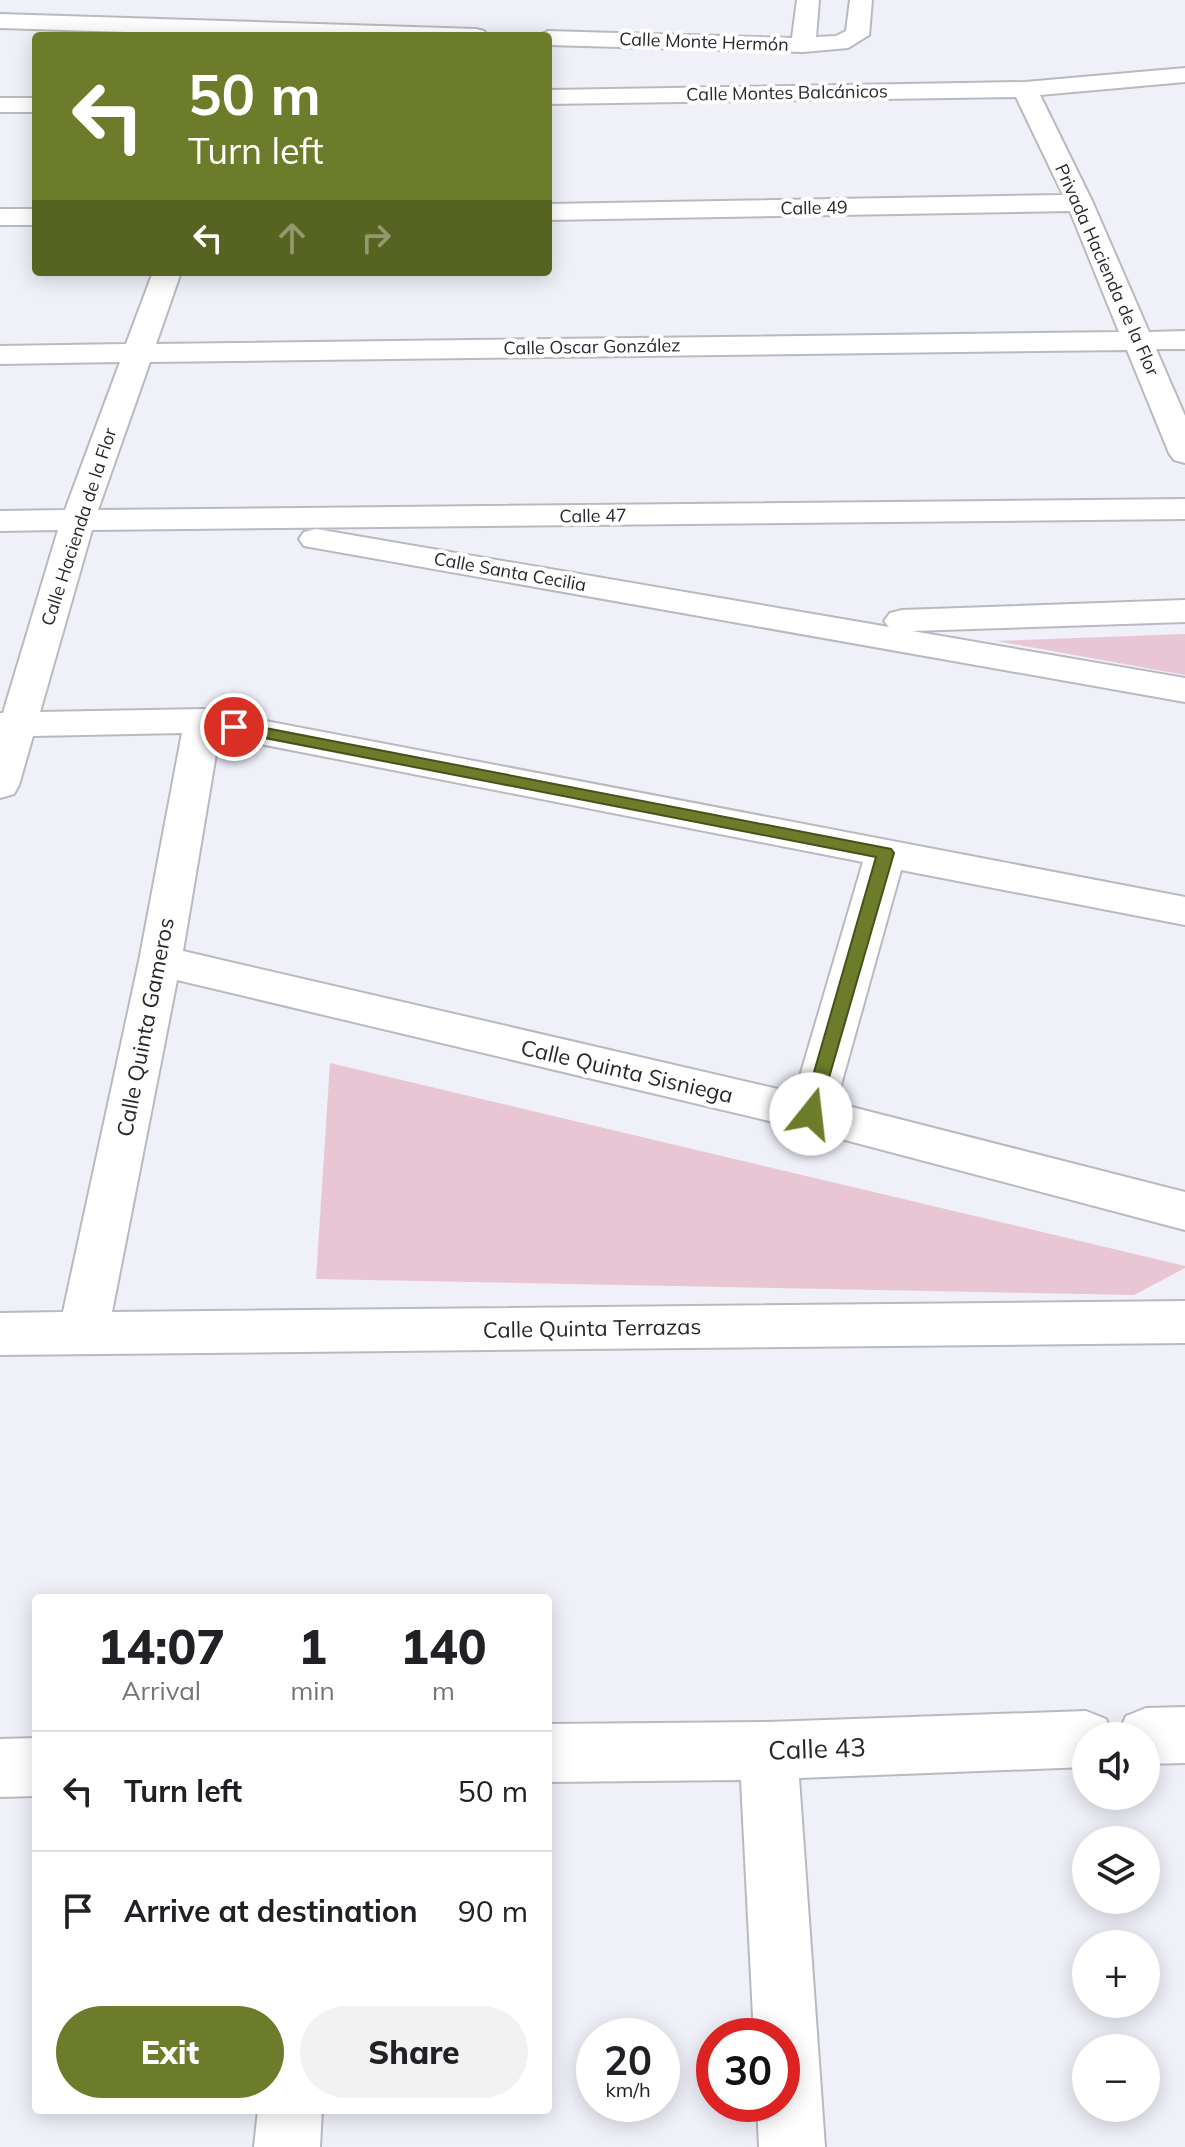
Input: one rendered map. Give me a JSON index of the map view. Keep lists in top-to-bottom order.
{
  "streets": {
    "street": [
      "Calle Monte Hermón",
      "Calle Montes Balcánicos",
      "Calle 49",
      "Privada Hacienda de la Flor",
      "Calle Oscar González",
      "Calle 47",
      "Calle Hacienda de la Flor",
      "Calle Santa Cecilia",
      "Calle Quinta Gameros",
      "Calle Quinta Sisniega",
      "Calle Quinta Terrazas",
      "Calle 43"
    ]
  },
  "crossings": [
    ["Calle Montes Balcánicos", "Privada Hacienda de la Flor"],
    ["Calle 49", "Privada Hacienda de la Flor"],
    ["Privada Hacienda de la Flor", "Calle Oscar González"],
    ["Calle Oscar González", "Calle Hacienda de la Flor"],
    ["Calle 47", "Calle Hacienda de la Flor"],
    ["Calle 47", "Calle Santa Cecilia"],
    ["Calle Quinta Gameros", "Calle Quinta Sisniega"],
    ["Calle Quinta Gameros", "Calle Quinta Terrazas"]
  ],
  "page": {
    "turn": ["50 m", "Turn left"],
    "eta": [
      "14:07",
      "Arrival",
      "1",
      "min",
      "140",
      "m"
    ],
    "map_buttons": ["+", "−"],
    "list": [
      {
        "name": "Turn left",
        "value": "50 m"
      },
      {
        "name": "Arrive at destination",
        "value": "90 m"
      }
    ],
    "buttons": ["Exit", "Share"],
    "speed": "20 km/h",
    "limit": "30"
  }
}
